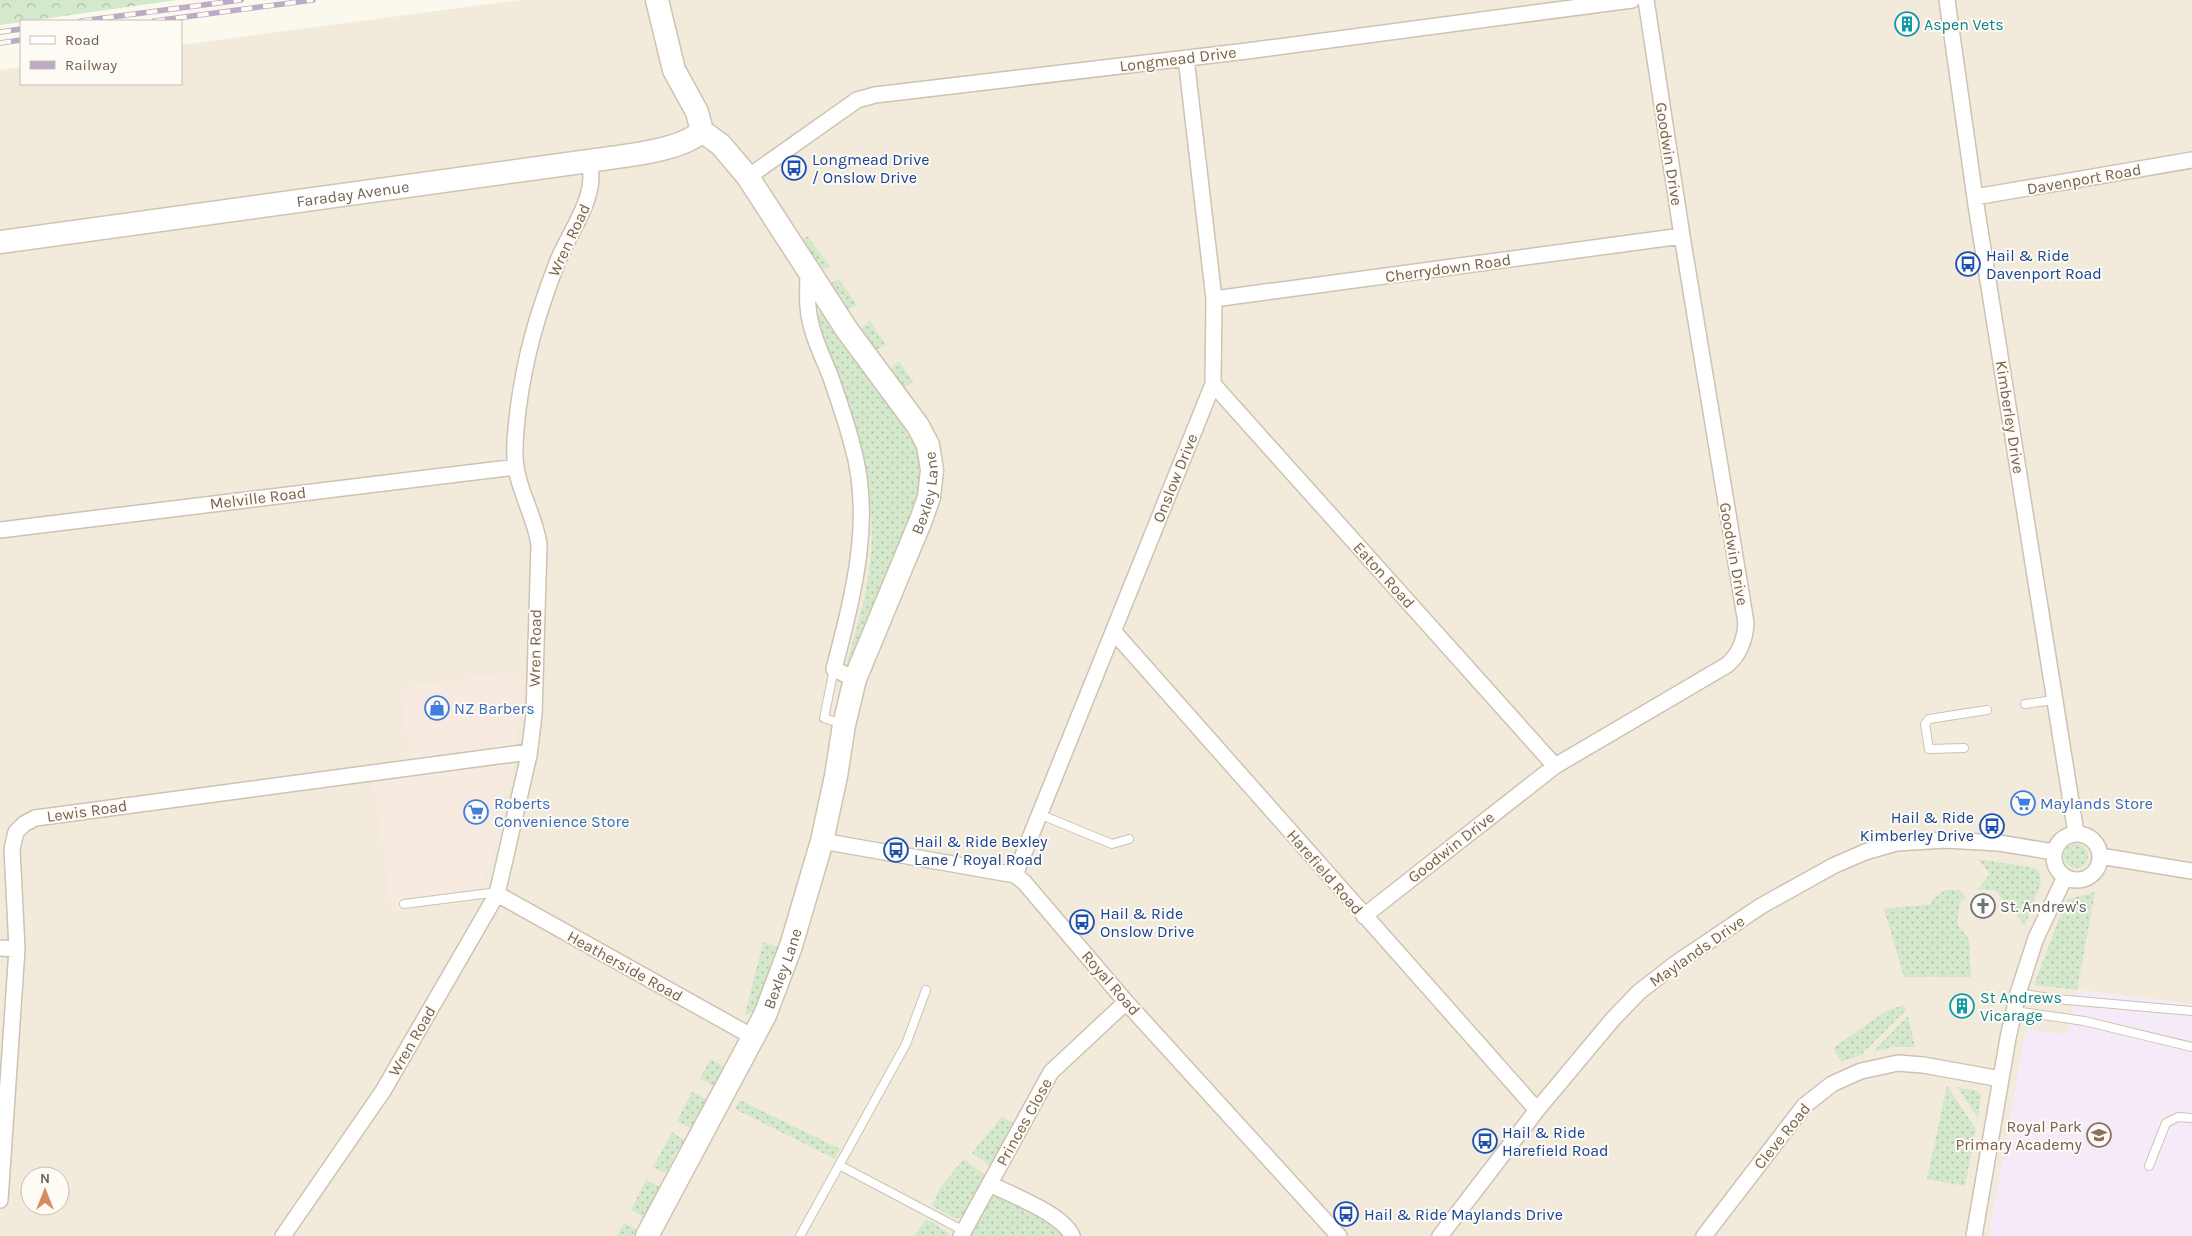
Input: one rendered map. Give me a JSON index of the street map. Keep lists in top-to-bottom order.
{
  "streets": {
    "street": [
      "Longmead Drive",
      "Goodwin Drive",
      "Davenport Road",
      "Faraday Avenue",
      "Wren Road",
      "Cherrydown Road",
      "Kimberley Drive",
      "Onslow Drive",
      "Bexley Lane",
      "Melville Road",
      "Eaton Road",
      "Lewis Road",
      "Harefield Road",
      "Maylands Drive",
      "Heatherside Road",
      "Royal Road",
      "Princes Close",
      "Cleve Road"
    ]
  },
  "crossings": [
    ["Longmead Drive", "Onslow Drive"],
    ["Longmead Drive", "Bexley Lane"],
    ["Goodwin Drive", "Cherrydown Road"],
    ["Goodwin Drive", "Eaton Road"],
    ["Goodwin Drive", "Harefield Road"],
    ["Davenport Road", "Kimberley Drive"],
    ["Faraday Avenue", "Wren Road"],
    ["Faraday Avenue", "Bexley Lane"],
    ["Wren Road", "Melville Road"],
    ["Wren Road", "Lewis Road"],
    ["Wren Road", "Heatherside Road"],
    ["Cherrydown Road", "Onslow Drive"],
    ["Kimberley Drive", "Maylands Drive"],
    ["Onslow Drive", "Eaton Road"],
    ["Onslow Drive", "Harefield Road"],
    ["Onslow Drive", "Royal Road"],
    ["Bexley Lane", "Heatherside Road"],
    ["Harefield Road", "Maylands Drive"],
    ["Royal Road", "Princes Close"]
  ],
  "places": {
    "building": ["Aspen Vets", "St Andrews Vicarage"],
    "bus stop": [
      "Longmead Drive / Onslow Drive",
      "Hail & Ride Davenport Road",
      "Hail & Ride Kimberley Drive",
      "Hail & Ride Bexley Lane / Royal Road",
      "Hail & Ride Onslow Drive",
      "Hail & Ride Harefield Road",
      "Hail & Ride Maylands Drive"
    ],
    "shop": ["NZ Barbers"],
    "supermarket": ["Maylands Store", "Roberts Convenience Store"],
    "church": ["St. Andrew's"],
    "school or university": ["Royal Park Primary Academy"]
  },
  "legend": ["Road", "Railway"],
  "north": "top"
}
